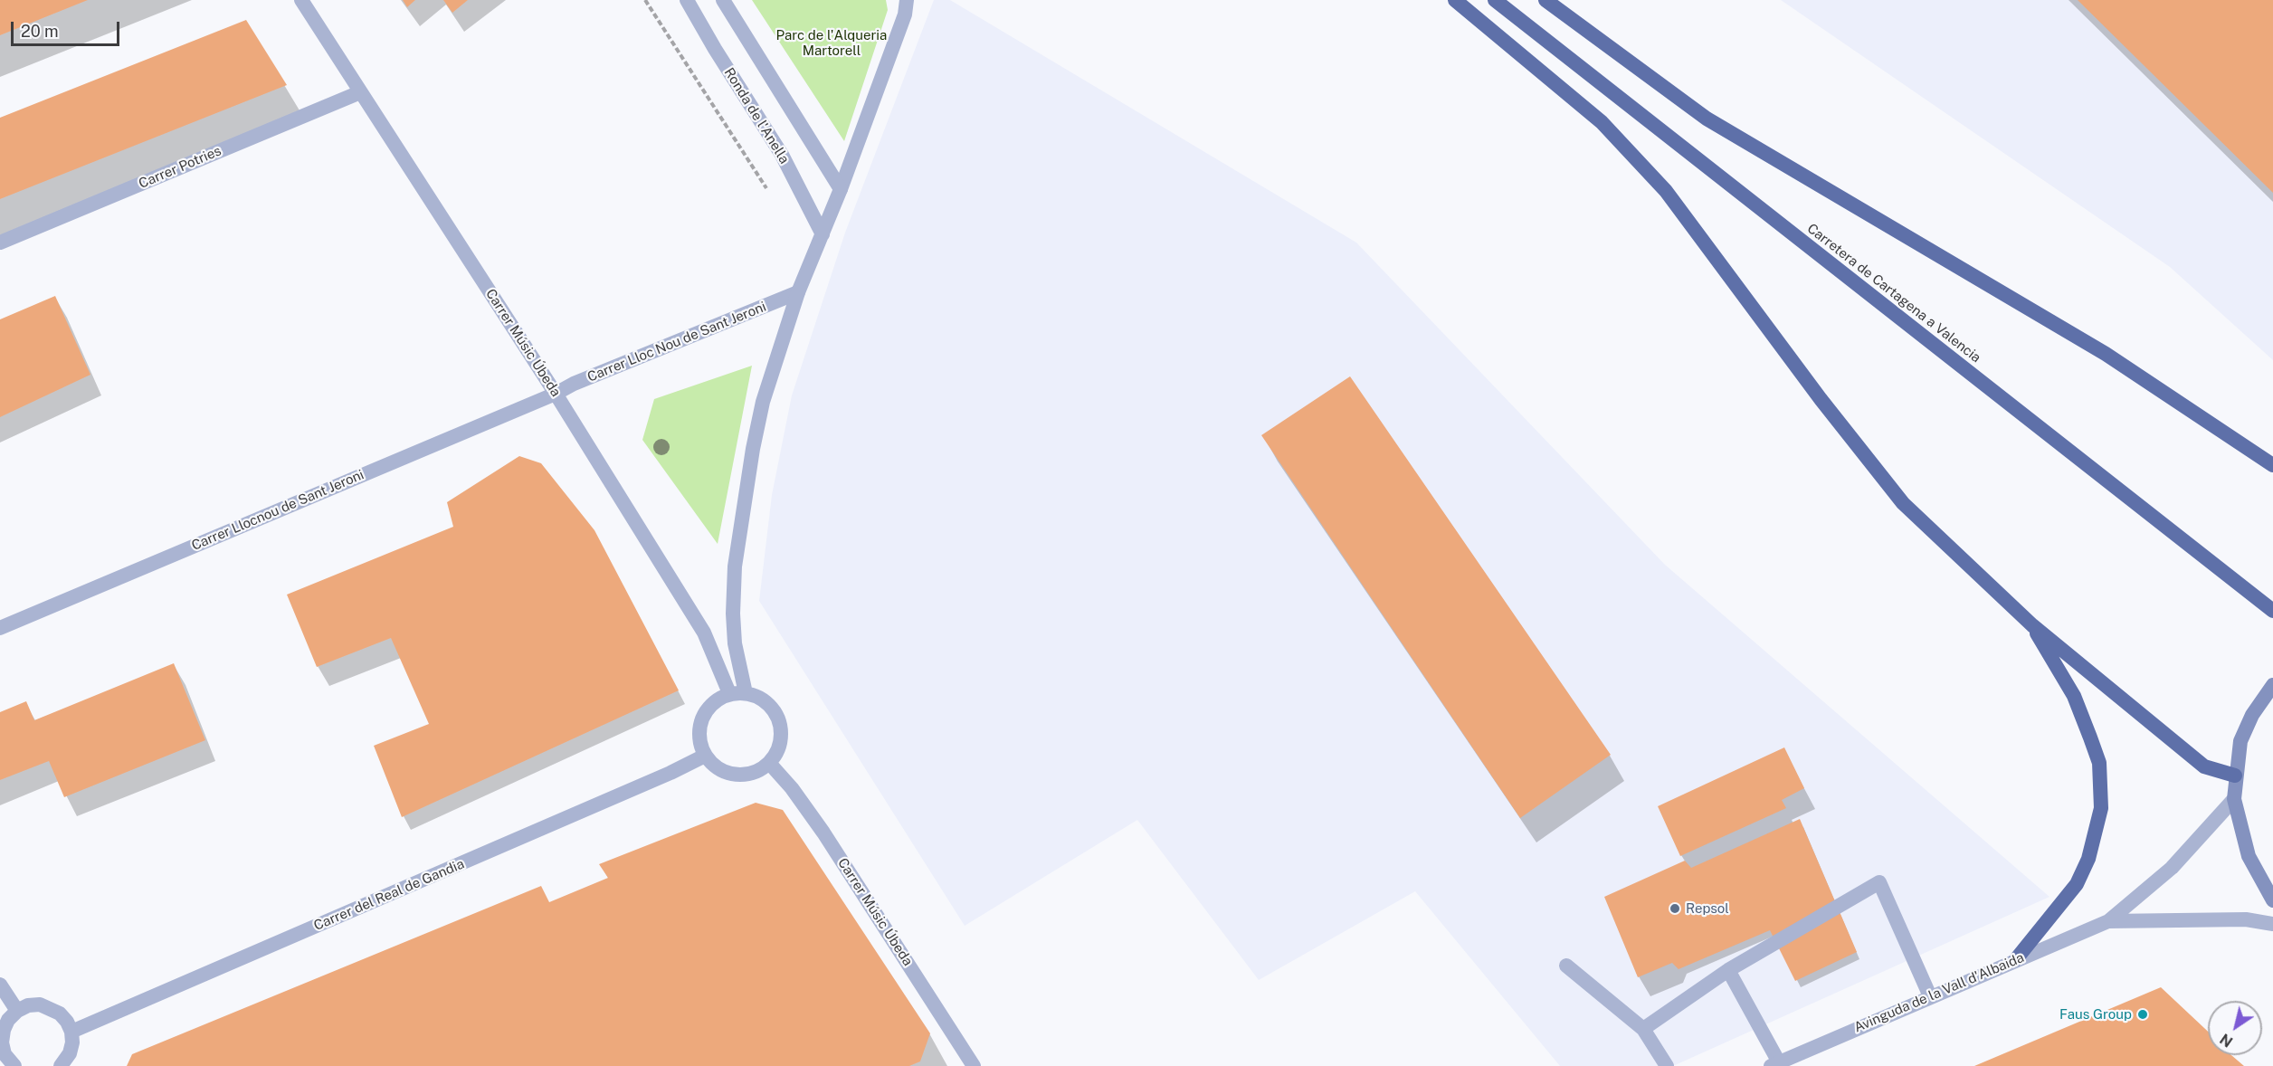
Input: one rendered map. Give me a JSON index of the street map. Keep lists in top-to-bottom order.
{
  "streets": {
    "highway": ["Carretera de Cartagena a Valencia"],
    "street": [
      "Ronda de l'Anella",
      "Carrer Potries",
      "Carrer Lloc Nou de Sant Jeroni",
      "Carrer Músic Úbeda",
      "Carrer Llocnou de Sant Jeroni",
      "Carrer del Real de Gandia",
      "Avinguda de la Vall d'Albaida"
    ]
  },
  "crossings": [
    ["Carrer Potries", "Carrer Músic Úbeda"],
    ["Carrer Lloc Nou de Sant Jeroni", "Carrer Músic Úbeda"],
    ["Carrer Lloc Nou de Sant Jeroni", "Carrer Llocnou de Sant Jeroni"],
    ["Carrer Músic Úbeda", "Carrer Llocnou de Sant Jeroni"],
    ["Carrer Músic Úbeda", "Carrer del Real de Gandia"]
  ],
  "parks": ["Parc de l'Alqueria Martorell"],
  "places": ["Repsol", "Faus Group"],
  "scale_bar": "20 m",
  "north": "bottom left"
}
